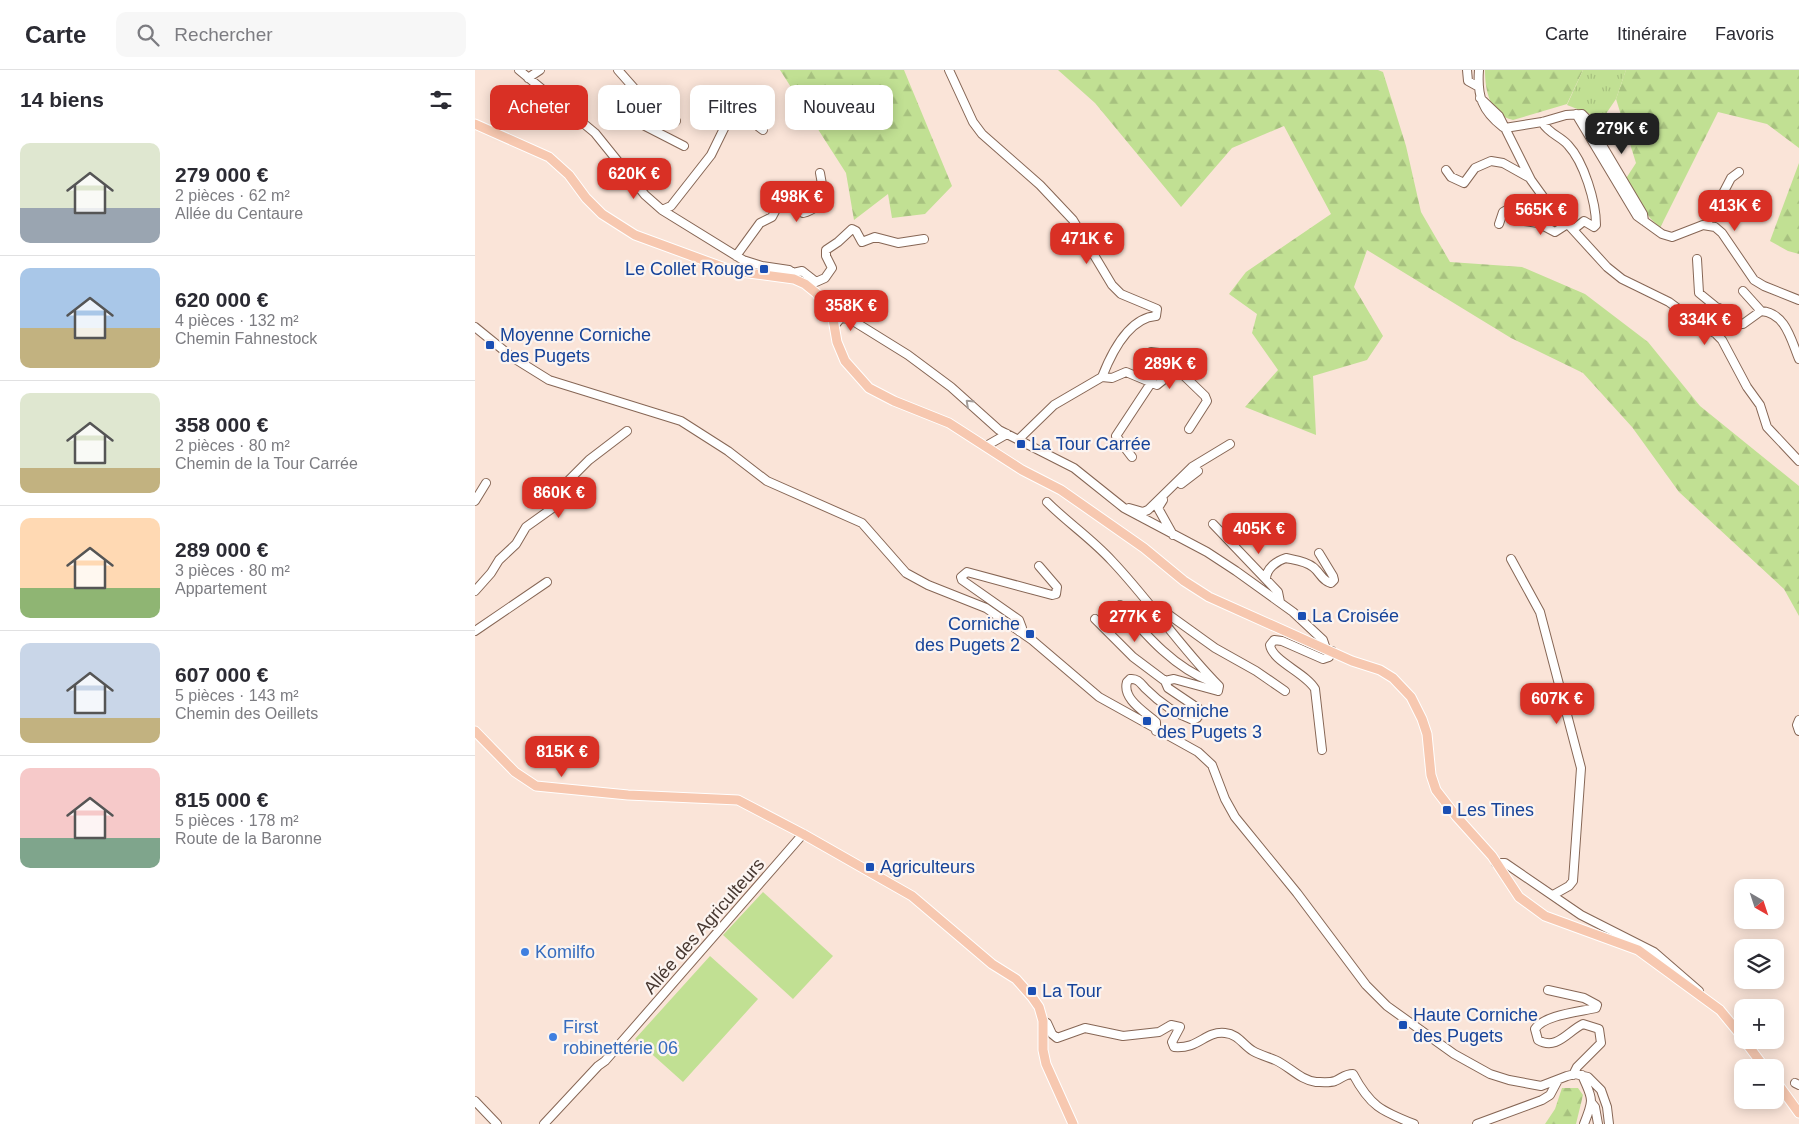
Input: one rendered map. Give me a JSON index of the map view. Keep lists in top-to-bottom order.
{
  "streets": {
    "street": ["Allée des Agriculteurs"]
  },
  "places": {
    "transit": [
      "Le Collet Rouge",
      "Moyenne Corniche des Pugets",
      "La Tour Carrée",
      "La Croisée",
      "Corniche des Pugets 2",
      "Corniche des Pugets 3",
      "Les Tines",
      "Agriculteurs",
      "La Tour",
      "Haute Corniche des Pugets"
    ],
    "other": ["Komilfo", "First robinetterie 06"]
  },
  "north": "bottom right",
  "page": {
    "header": "Carte",
    "search": "Rechercher",
    "nav": ["Carte", "Itinéraire", "Favoris"],
    "heading": "14 biens",
    "chip": [
      "Acheter",
      "Louer",
      "Filtres",
      "Nouveau"
    ],
    "price": [
      "279K €",
      "620K €",
      "498K €",
      "413K €",
      "565K €",
      "471K €",
      "358K €",
      "334K €",
      "289K €",
      "860K €",
      "405K €",
      "277K €",
      "607K €",
      "815K €"
    ],
    "list": [
      {
        "name": "279 000 €",
        "note": "2 pièces · 62 m² · Allée du Centaure"
      },
      {
        "name": "620 000 €",
        "note": "4 pièces · 132 m² · Chemin Fahnestock"
      },
      {
        "name": "358 000 €",
        "note": "2 pièces · 80 m² · Chemin de la Tour Carrée"
      },
      {
        "name": "289 000 €",
        "note": "3 pièces · 80 m² · Appartement"
      },
      {
        "name": "607 000 €",
        "note": "5 pièces · 143 m² · Chemin des Oeillets"
      },
      {
        "name": "815 000 €",
        "note": "5 pièces · 178 m² · Route de la Baronne"
      }
    ],
    "map_buttons": ["+", "−"]
  }
}
